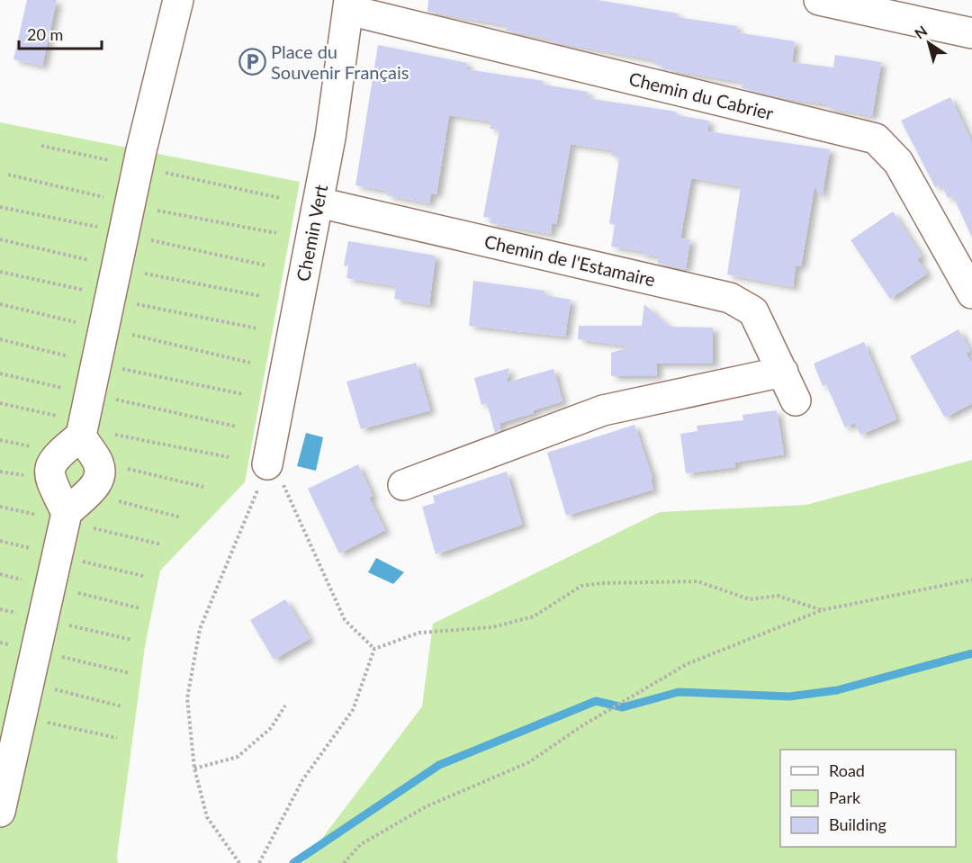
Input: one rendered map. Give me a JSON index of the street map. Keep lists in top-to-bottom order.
{
  "streets": {
    "street": ["Chemin du Cabrier", "Chemin Vert", "Chemin de l'Estamaire"]
  },
  "crossings": [
    ["Chemin du Cabrier", "Chemin Vert"],
    ["Chemin Vert", "Chemin de l'Estamaire"]
  ],
  "places": {
    "parking": ["Place du Souvenir Français"]
  },
  "legend": ["Road", "Park", "Building"],
  "scale_bar": "20 m",
  "north": "top left"
}
